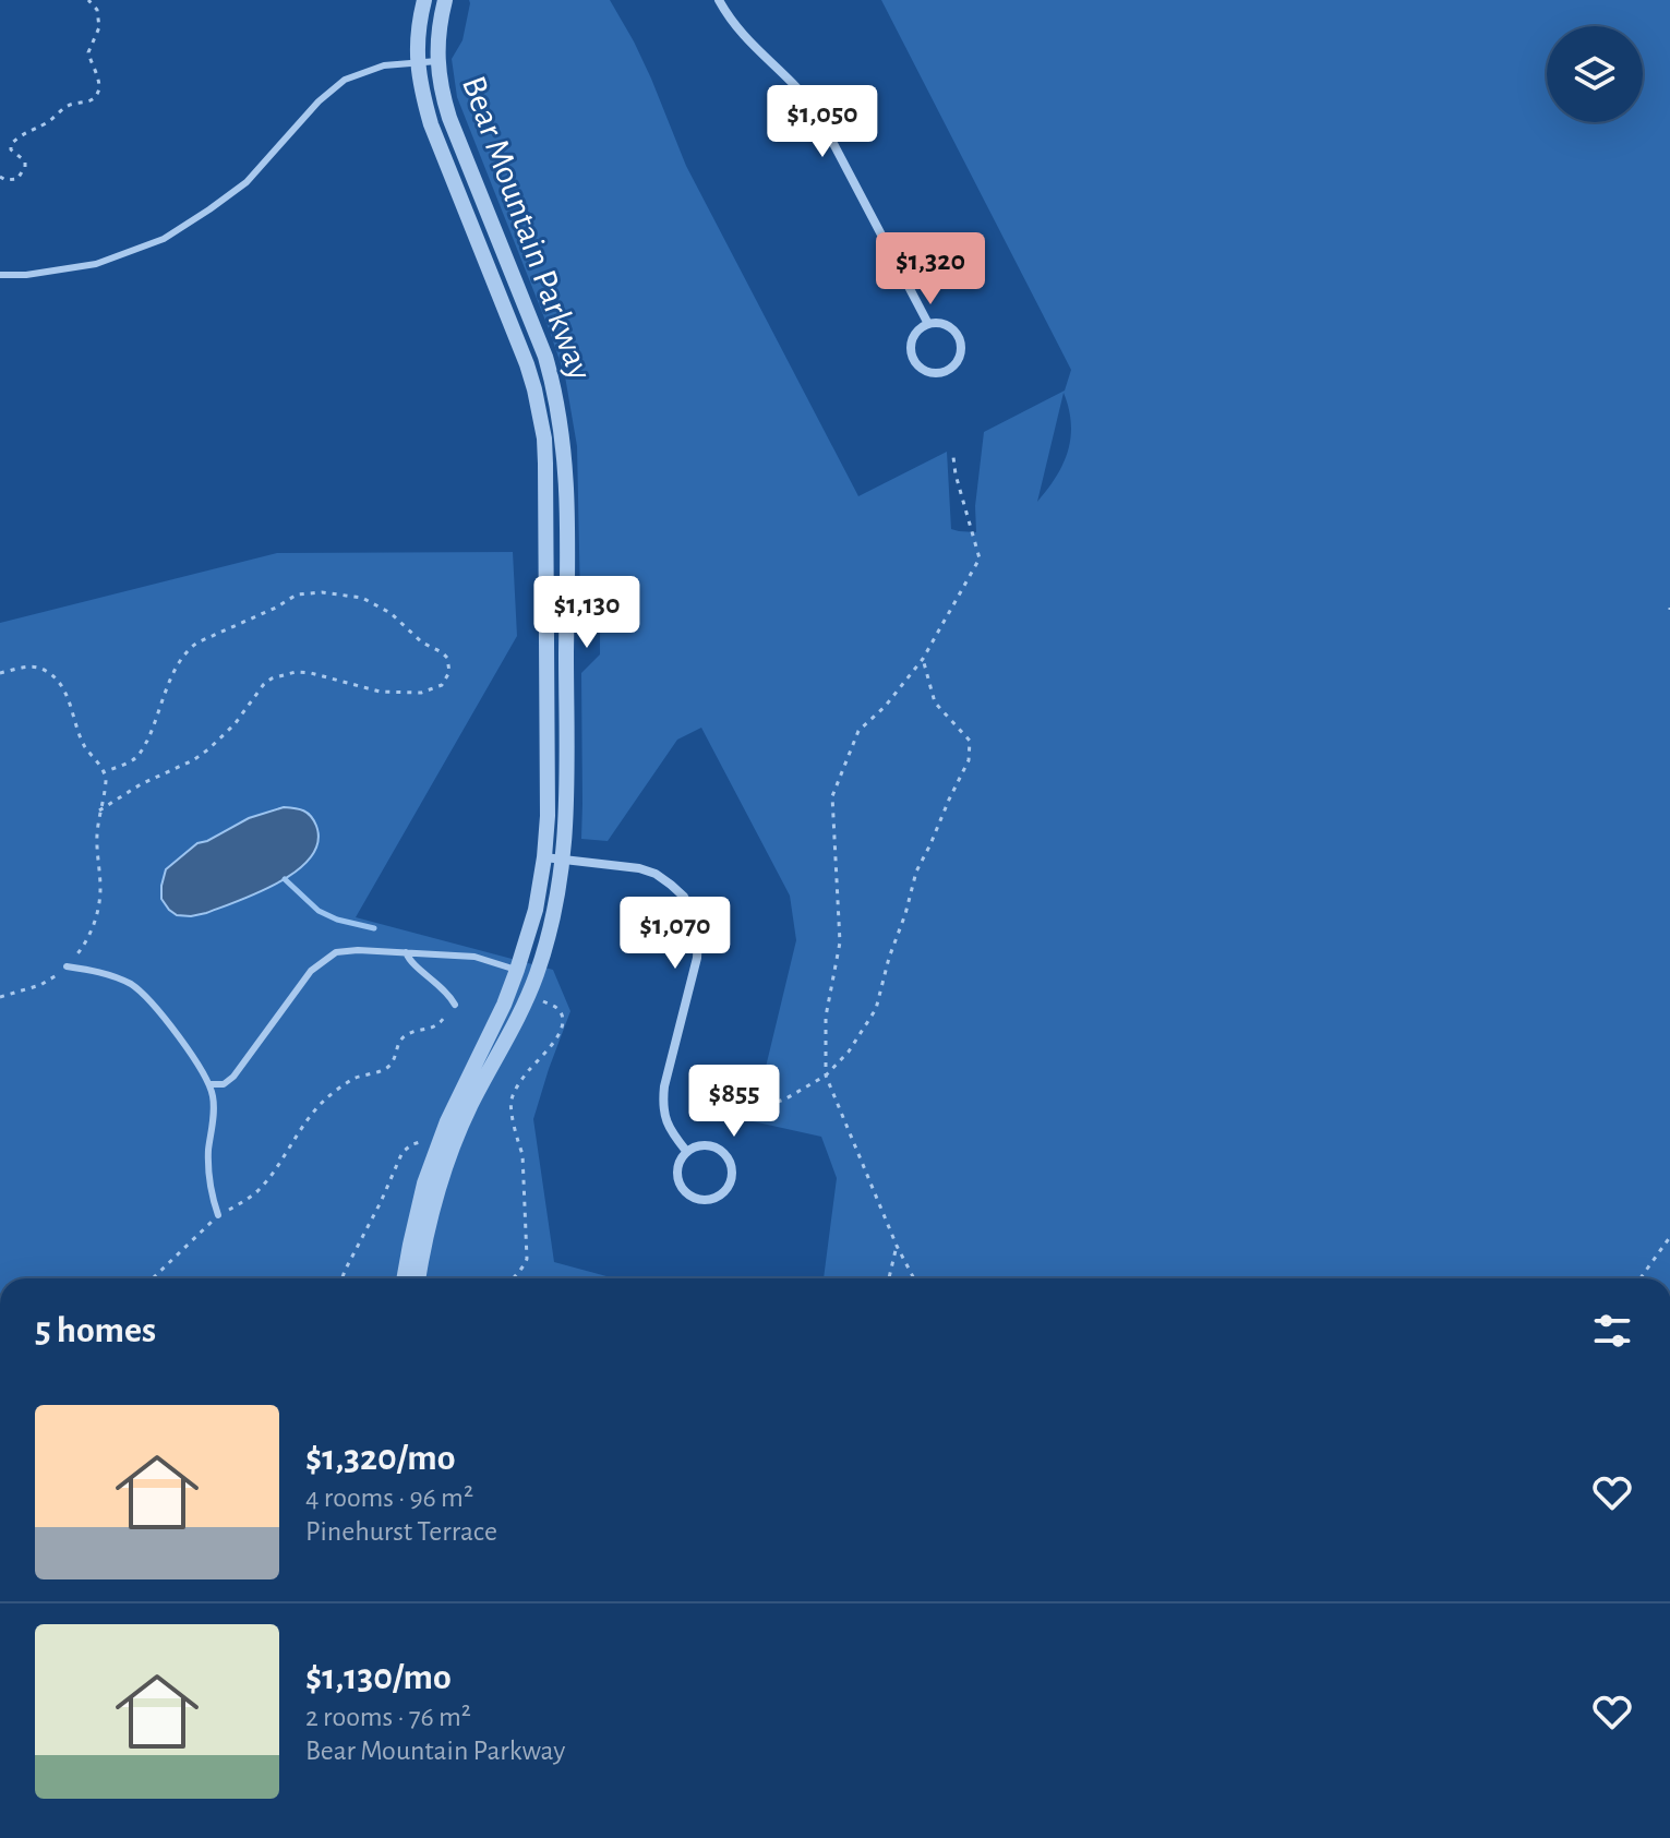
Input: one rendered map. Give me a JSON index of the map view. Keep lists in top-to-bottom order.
{
  "streets": {
    "street": ["Bear Mountain Parkway"]
  },
  "page": {
    "price": [
      "$1,050",
      "$1,320",
      "$1,130",
      "$1,070",
      "$855"
    ],
    "heading": "5 homes",
    "list": [
      {
        "name": "$1,320/mo",
        "note": "4 rooms · 96 m² · Pinehurst Terrace"
      },
      {
        "name": "$1,130/mo",
        "note": "2 rooms · 76 m² · Bear Mountain Parkway"
      }
    ]
  }
}
